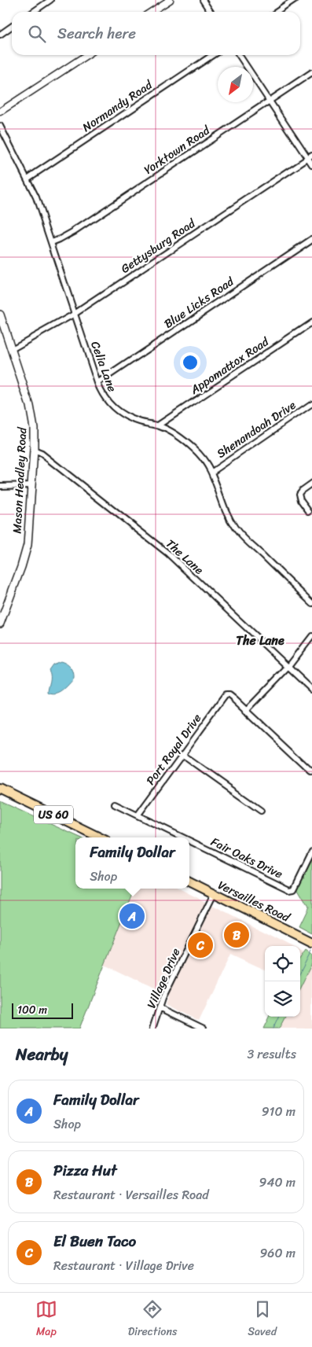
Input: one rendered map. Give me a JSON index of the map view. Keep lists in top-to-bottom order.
{
  "streets": {
    "main road": ["Mason Headley Road", "US 60", "Versailles Road"],
    "street": [
      "Normandy Road",
      "Yorktown Road",
      "Gettysburg Road",
      "Blue Licks Road",
      "Appomattox Road",
      "Celia Lane",
      "Shenandoah Drive",
      "The Lane",
      "Port Royal Drive",
      "Fair Oaks Drive",
      "Village Drive"
    ]
  },
  "crossings": [
    ["Normandy Road", "Celia Lane"],
    ["Yorktown Road", "Celia Lane"],
    ["Gettysburg Road", "Celia Lane"],
    ["Gettysburg Road", "Mason Headley Road"],
    ["Blue Licks Road", "Celia Lane"],
    ["Appomattox Road", "Celia Lane"],
    ["Celia Lane", "Shenandoah Drive"],
    ["Mason Headley Road", "The Lane"],
    ["Port Royal Drive", "Fair Oaks Drive"],
    ["Versailles Road", "Village Drive"]
  ],
  "districts": ["The Lane"],
  "scale_bar": "100 m",
  "north": "bottom left",
  "page": {
    "search": "Search here",
    "popup": ["Family Dollar", "Shop"],
    "pins": ["A", "B", "C"],
    "scale": "100 m",
    "heading": ["Nearby", "3 results"],
    "list": [
      {
        "mark": "A",
        "name": "Family Dollar",
        "note": "Shop",
        "value": "910 m"
      },
      {
        "mark": "B",
        "name": "Pizza Hut",
        "note": "Restaurant · Versailles Road",
        "value": "940 m"
      },
      {
        "mark": "C",
        "name": "El Buen Taco",
        "note": "Restaurant · Village Drive",
        "value": "960 m"
      }
    ],
    "nav": ["Map", "Directions", "Saved"]
  }
}
